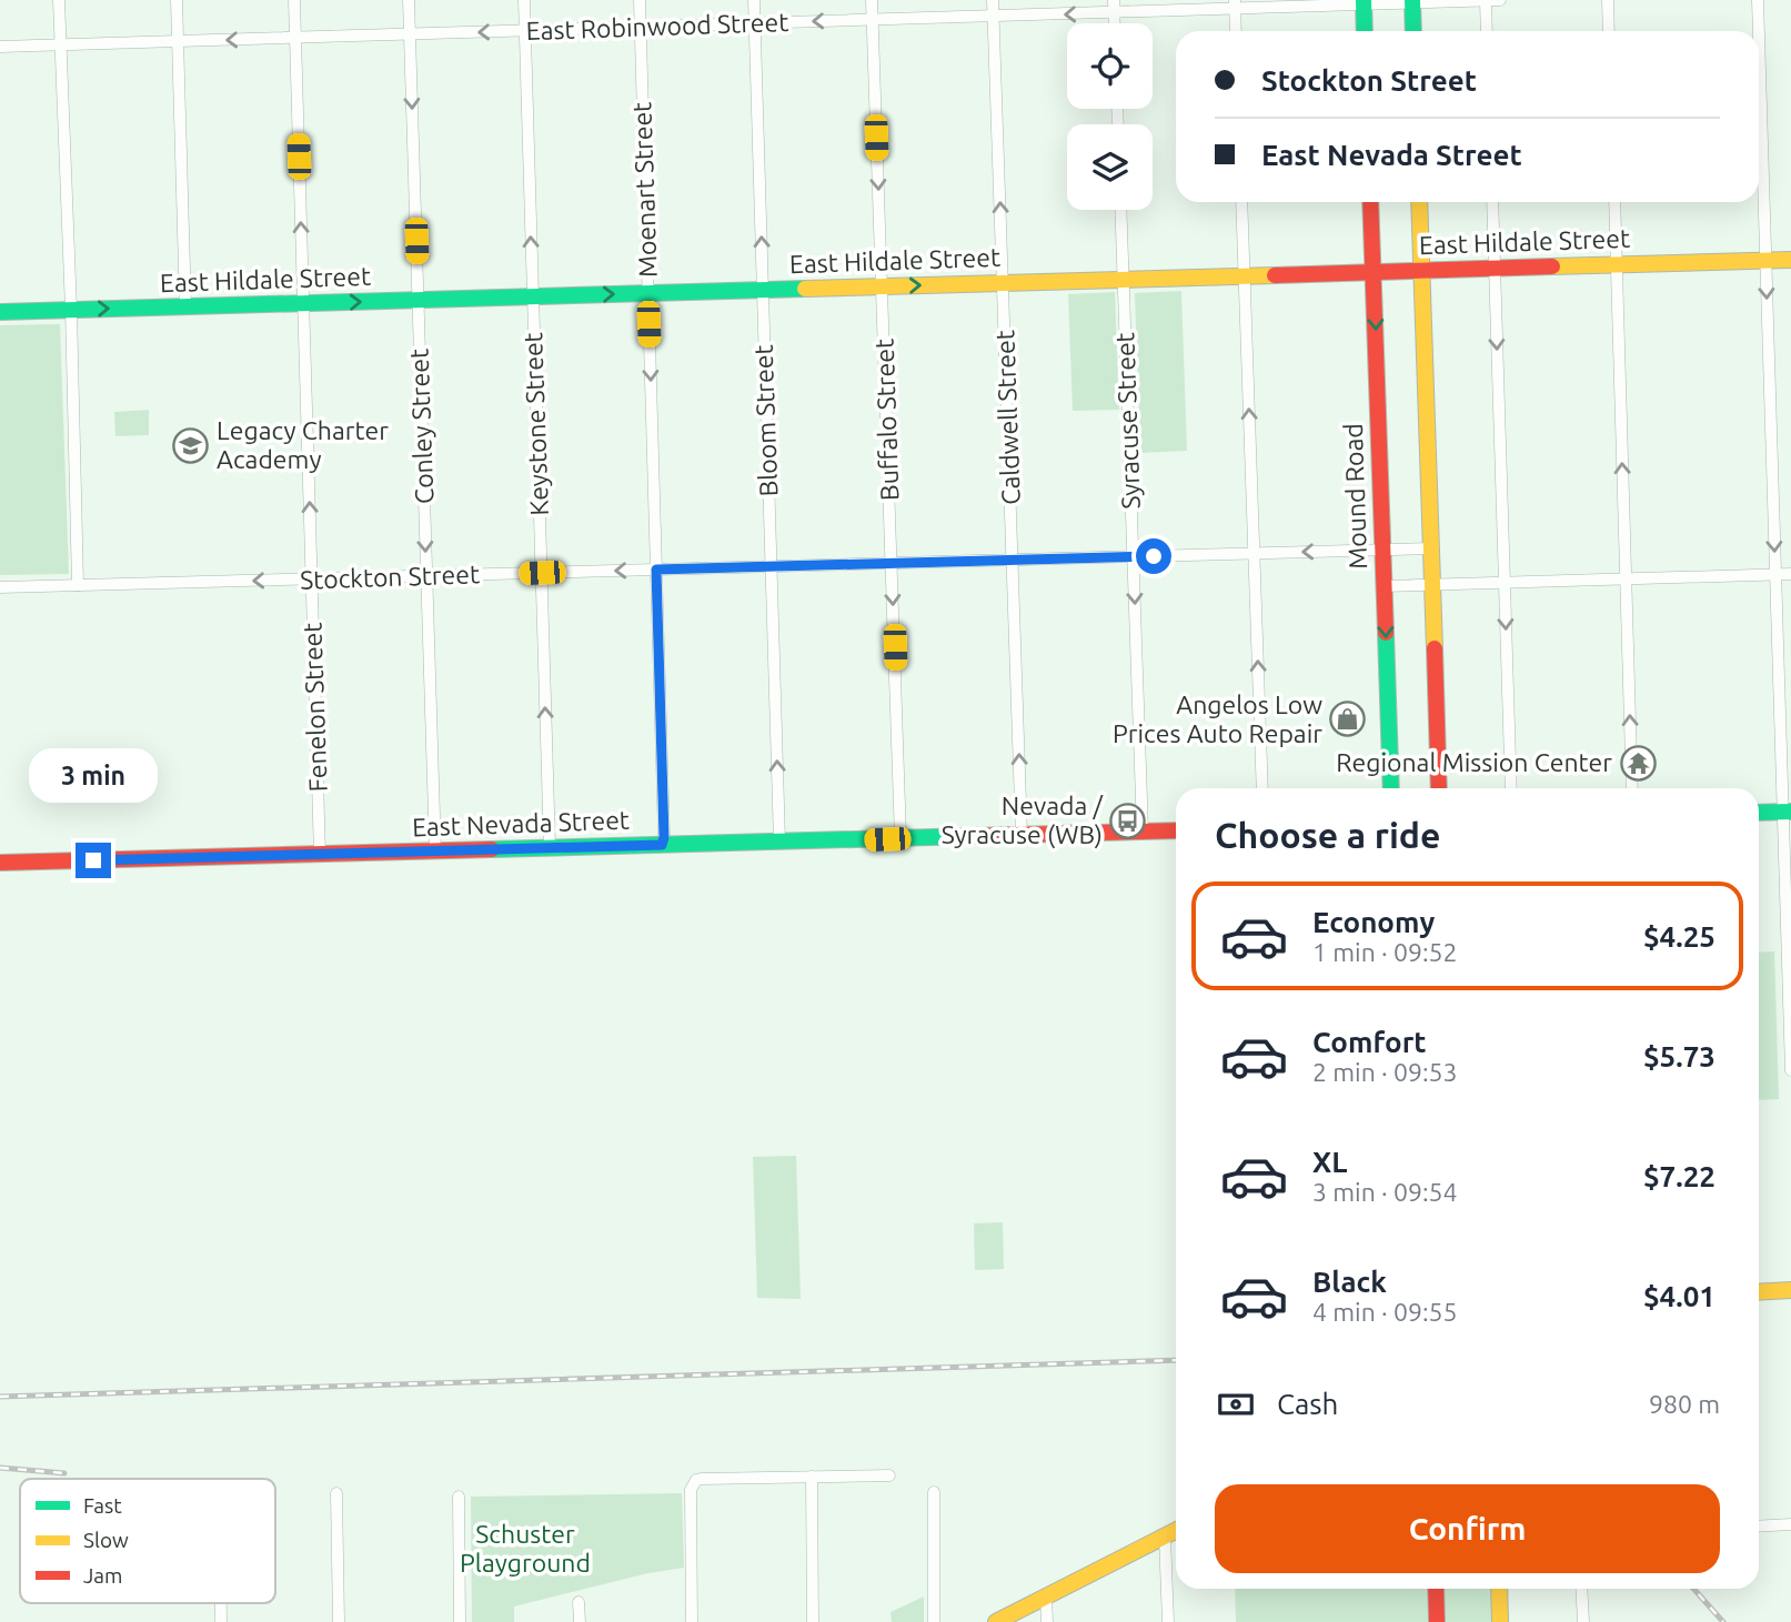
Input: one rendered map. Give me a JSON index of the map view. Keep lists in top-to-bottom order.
{
  "streets": {
    "street": [
      "East Robinwood Street",
      "Moenart Street",
      "East Hildale Street",
      "Caldwell Street",
      "Buffalo Street",
      "Bloom Street",
      "Syracuse Street",
      "Keystone Street",
      "Conley Street",
      "Mound Road",
      "Stockton Street",
      "Fenelon Street",
      "East Nevada Street"
    ]
  },
  "crossings": [
    ["East Robinwood Street", "Moenart Street"],
    ["East Robinwood Street", "Caldwell Street"],
    ["East Robinwood Street", "Buffalo Street"],
    ["East Robinwood Street", "Bloom Street"],
    ["East Robinwood Street", "Keystone Street"],
    ["East Robinwood Street", "Conley Street"],
    ["East Robinwood Street", "Fenelon Street"],
    ["Moenart Street", "East Hildale Street"],
    ["Moenart Street", "Stockton Street"],
    ["Moenart Street", "East Nevada Street"],
    ["East Hildale Street", "Caldwell Street"],
    ["East Hildale Street", "Buffalo Street"],
    ["East Hildale Street", "Bloom Street"],
    ["East Hildale Street", "Syracuse Street"],
    ["East Hildale Street", "Keystone Street"],
    ["East Hildale Street", "Conley Street"],
    ["East Hildale Street", "Mound Road"],
    ["East Hildale Street", "Fenelon Street"],
    ["Caldwell Street", "Stockton Street"],
    ["Caldwell Street", "East Nevada Street"],
    ["Buffalo Street", "Stockton Street"],
    ["Buffalo Street", "East Nevada Street"],
    ["Bloom Street", "Stockton Street"],
    ["Bloom Street", "East Nevada Street"],
    ["Syracuse Street", "Stockton Street"],
    ["Syracuse Street", "East Nevada Street"],
    ["Keystone Street", "Stockton Street"],
    ["Keystone Street", "East Nevada Street"],
    ["Conley Street", "Stockton Street"],
    ["Conley Street", "East Nevada Street"],
    ["Mound Road", "Stockton Street"],
    ["Stockton Street", "Fenelon Street"],
    ["Fenelon Street", "East Nevada Street"]
  ],
  "one_way": [
    "Caldwell Street",
    "Buffalo Street",
    "Bloom Street",
    "Syracuse Street",
    "Keystone Street",
    "Conley Street",
    "Fenelon Street"
  ],
  "parks": ["Schuster Playground"],
  "places": {
    "school or university": ["Legacy Charter Academy"],
    "shop": ["Angelos Low Prices Auto Repair"],
    "temple": ["Regional Mission Center"],
    "bus stop": ["Nevada / Syracuse (WB)"]
  },
  "legend": ["Fast", "Slow", "Jam"],
  "page": {
    "banner": ["Stockton Street", "East Nevada Street"],
    "bubble": "3 min",
    "heading": "Choose a ride",
    "list": [
      {
        "name": "Economy",
        "note": "1 min · 09:52",
        "value": "$4.25"
      },
      {
        "name": "Comfort",
        "note": "2 min · 09:53",
        "value": "$5.73"
      },
      {
        "name": "XL",
        "note": "3 min · 09:54",
        "value": "$7.22"
      },
      {
        "name": "Black",
        "note": "4 min · 09:55",
        "value": "$4.01"
      }
    ],
    "pay": ["Cash", "980 m"],
    "buttons": "Confirm"
  }
}
